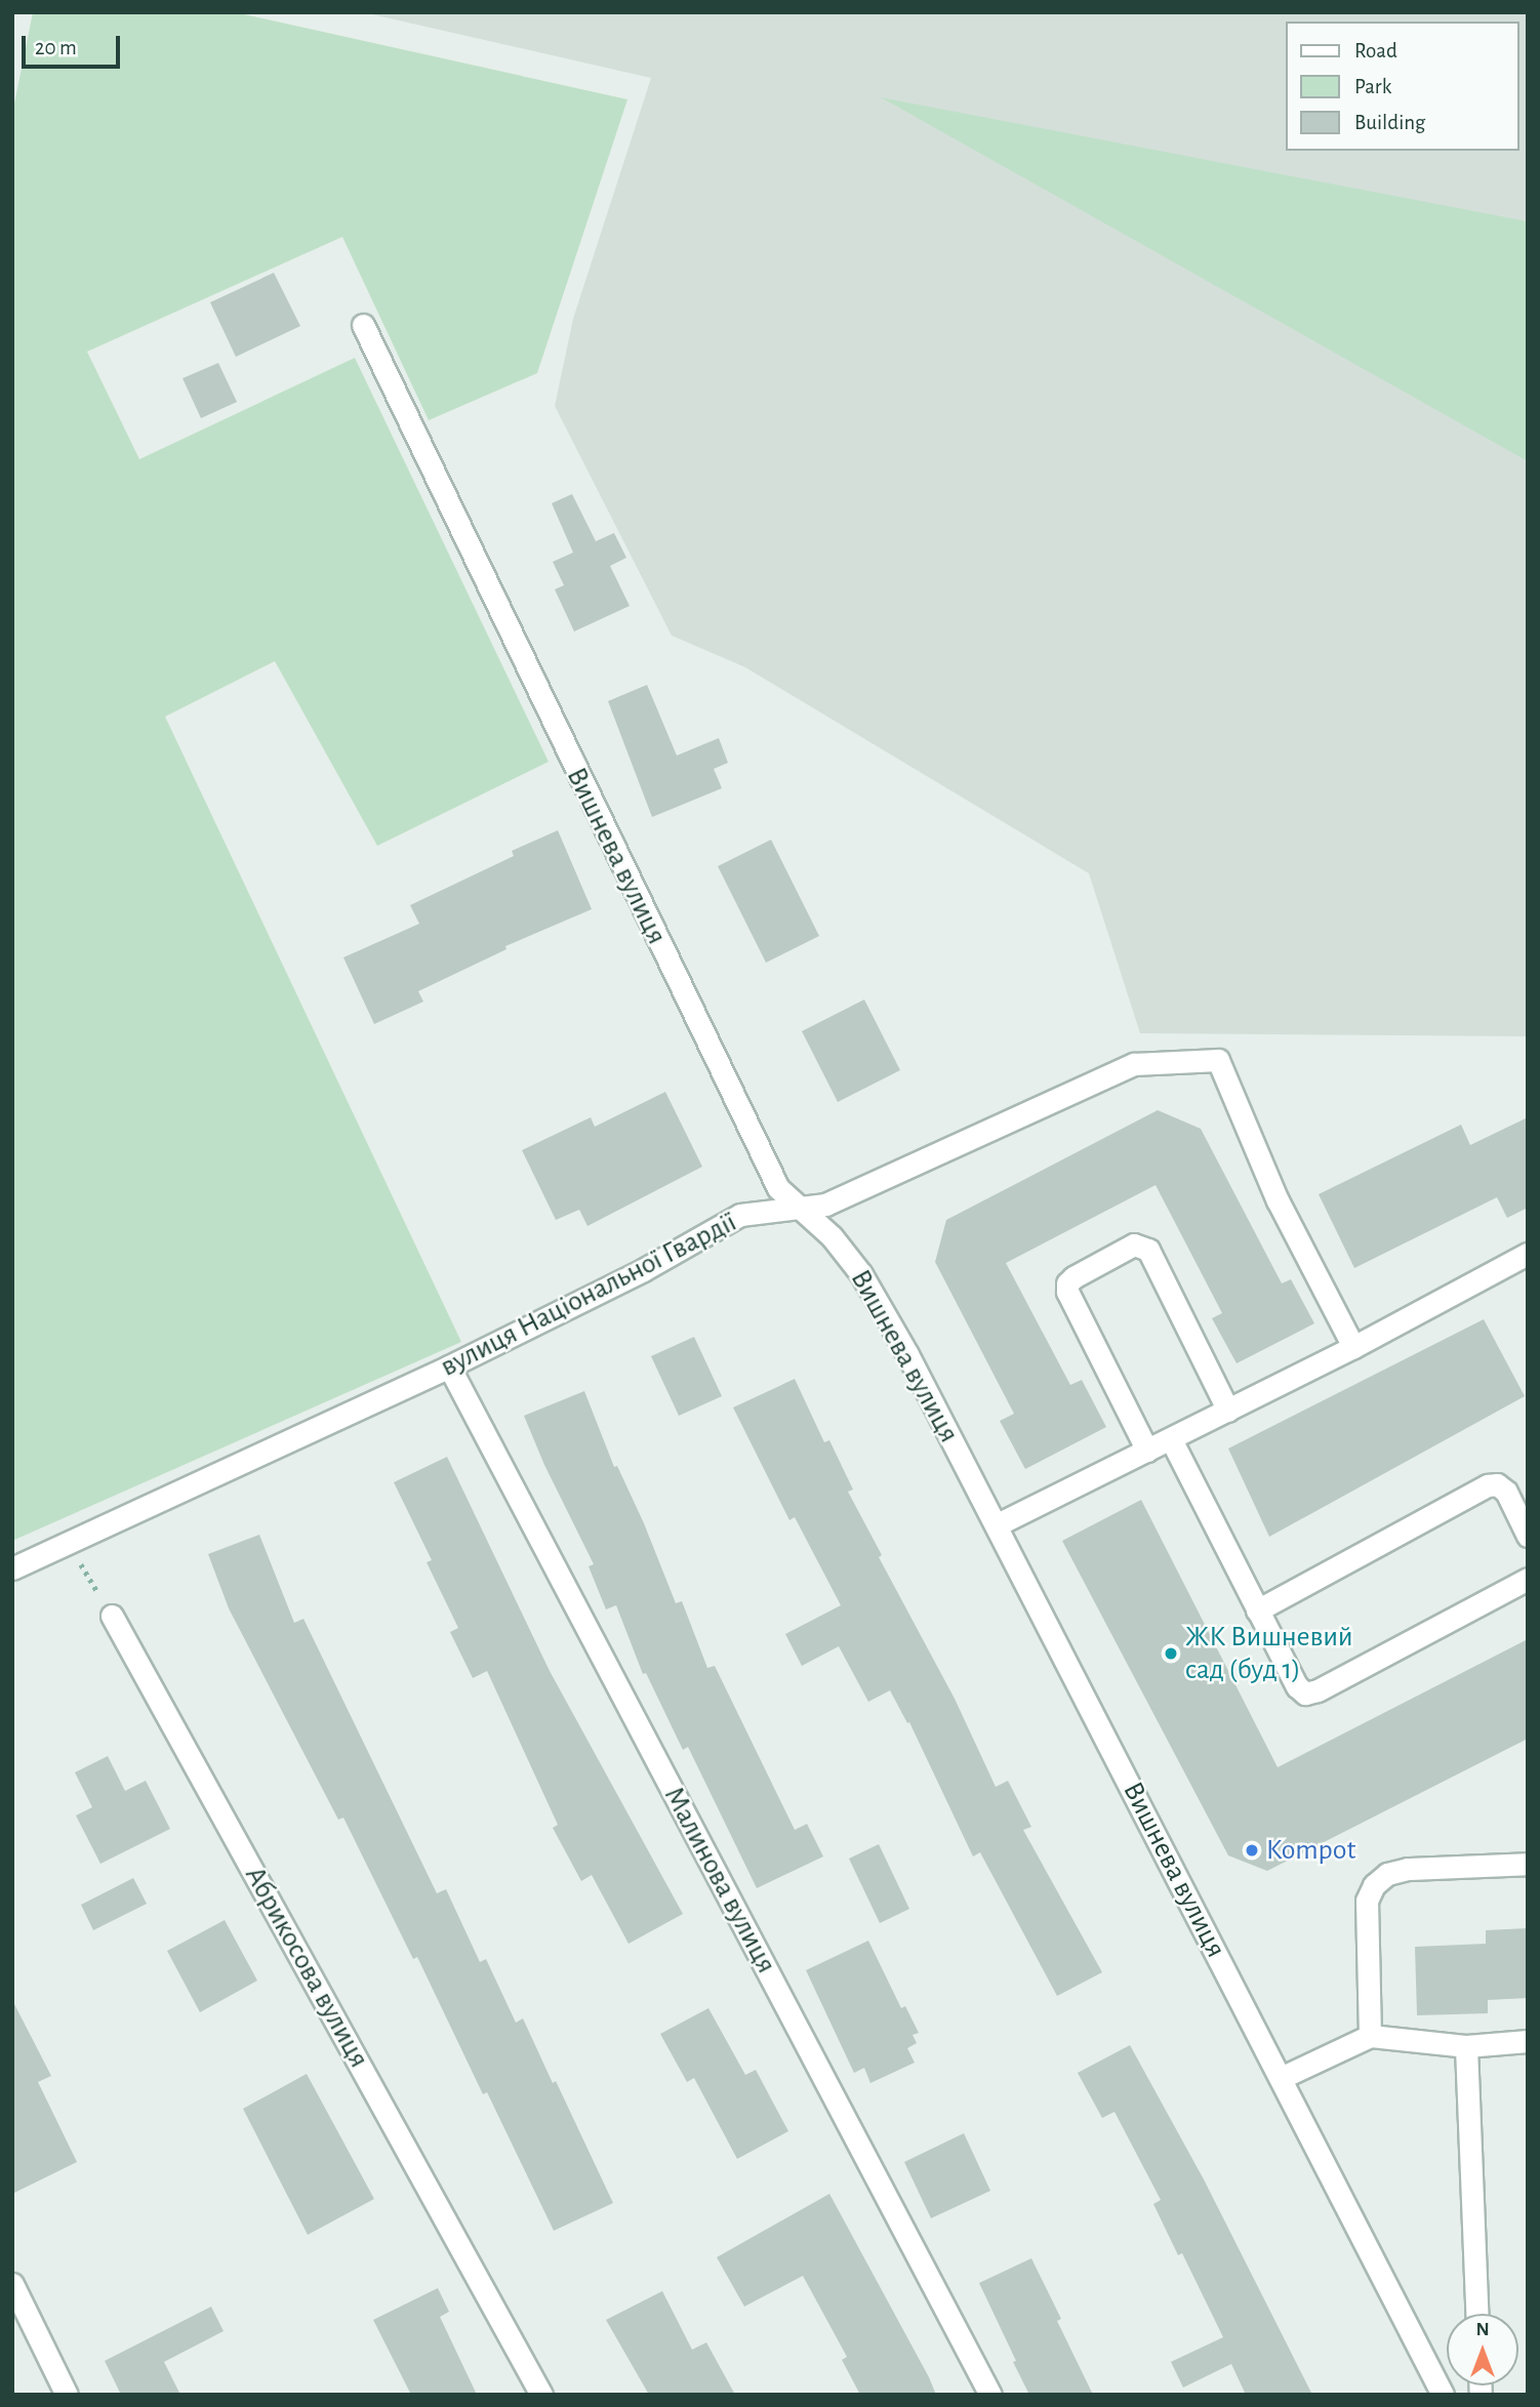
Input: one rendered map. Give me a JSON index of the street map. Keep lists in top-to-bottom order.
{
  "streets": {
    "street": [
      "Вишнева вулиця",
      "вулиця Національної Гвардії",
      "Малинова вулиця",
      "Абрикосова вулиця"
    ]
  },
  "crossings": [
    ["Вишнева вулиця", "вулиця Національної Гвардії"],
    ["вулиця Національної Гвардії", "Малинова вулиця"]
  ],
  "places": ["ЖК Вишневий сад (буд 1)", "Kompot"],
  "legend": ["Road", "Park", "Building"],
  "scale_bar": "20 m",
  "north": "top"
}
